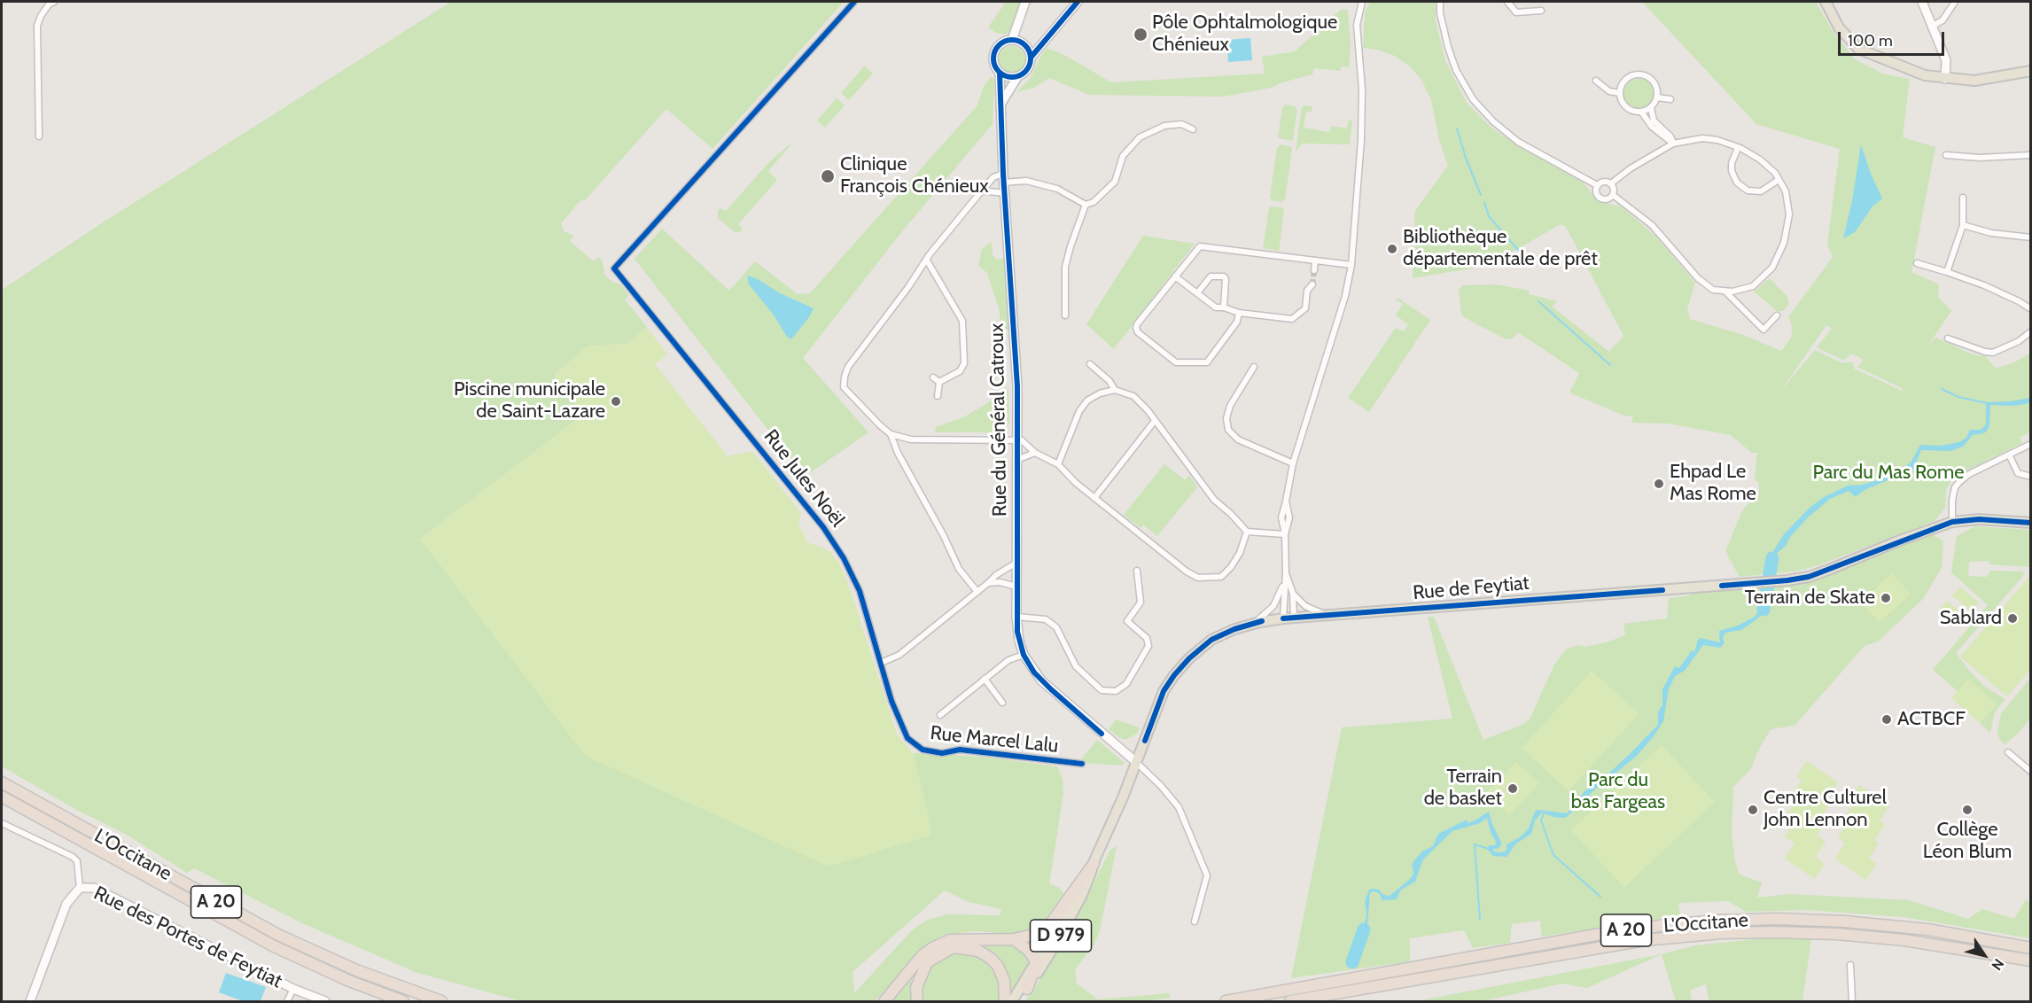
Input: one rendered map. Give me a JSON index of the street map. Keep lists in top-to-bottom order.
{
  "streets": {
    "highway": ["L'Occitane", "A 20"],
    "main road": ["Rue de Feytiat", "D 979"],
    "street": [
      "Rue du Général Catroux",
      "Rue Jules Noël",
      "Rue Marcel Lalu",
      "Rue des Portes de Feytiat"
    ]
  },
  "crossings": [
    ["Rue du Général Catroux", "Rue de Feytiat"],
    ["Rue Jules Noël", "Rue Marcel Lalu"],
    ["Rue de Feytiat", "D 979"]
  ],
  "parks": ["Parc du Mas Rome", "Parc du bas Fargeas"],
  "places": [
    "Pôle Ophtalmologique Chénieux",
    "Clinique François Chénieux",
    "Bibliothèque départementale de prêt",
    "Piscine municipale de Saint-Lazare",
    "Ehpad Le Mas Rome",
    "Terrain de Skate",
    "Sablard",
    "ACTBCF",
    "Terrain de basket",
    "Centre Culturel John Lennon",
    "Collège Léon Blum"
  ],
  "scale_bar": "100 m",
  "north": "bottom right"
}
